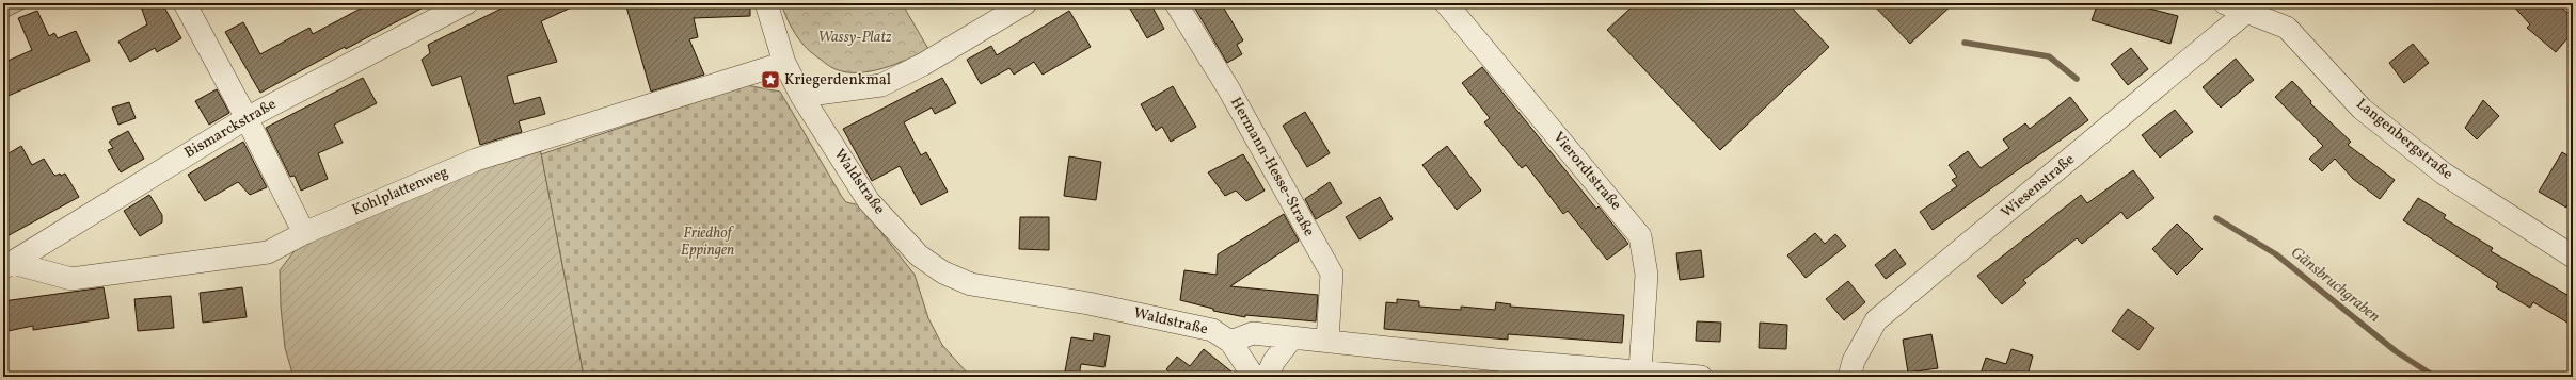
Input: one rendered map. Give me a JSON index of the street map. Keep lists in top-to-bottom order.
{
  "streets": {
    "street": [
      "Bismarckstraße",
      "Langenbergstraße",
      "Hermann-Hesse-Straße",
      "Vierordtstraße",
      "Waldstraße",
      "Wiesenstraße",
      "Kohlplattenweg"
    ]
  },
  "crossings": [
    ["Bismarckstraße", "Kohlplattenweg"],
    ["Langenbergstraße", "Wiesenstraße"],
    ["Waldstraße", "Kohlplattenweg"]
  ],
  "water": ["Gänsbruchgraben"],
  "parks": ["Wassy-Platz", "Friedhof Eppingen"],
  "places": {
    "place": ["Kriegerdenkmal"]
  }
}
